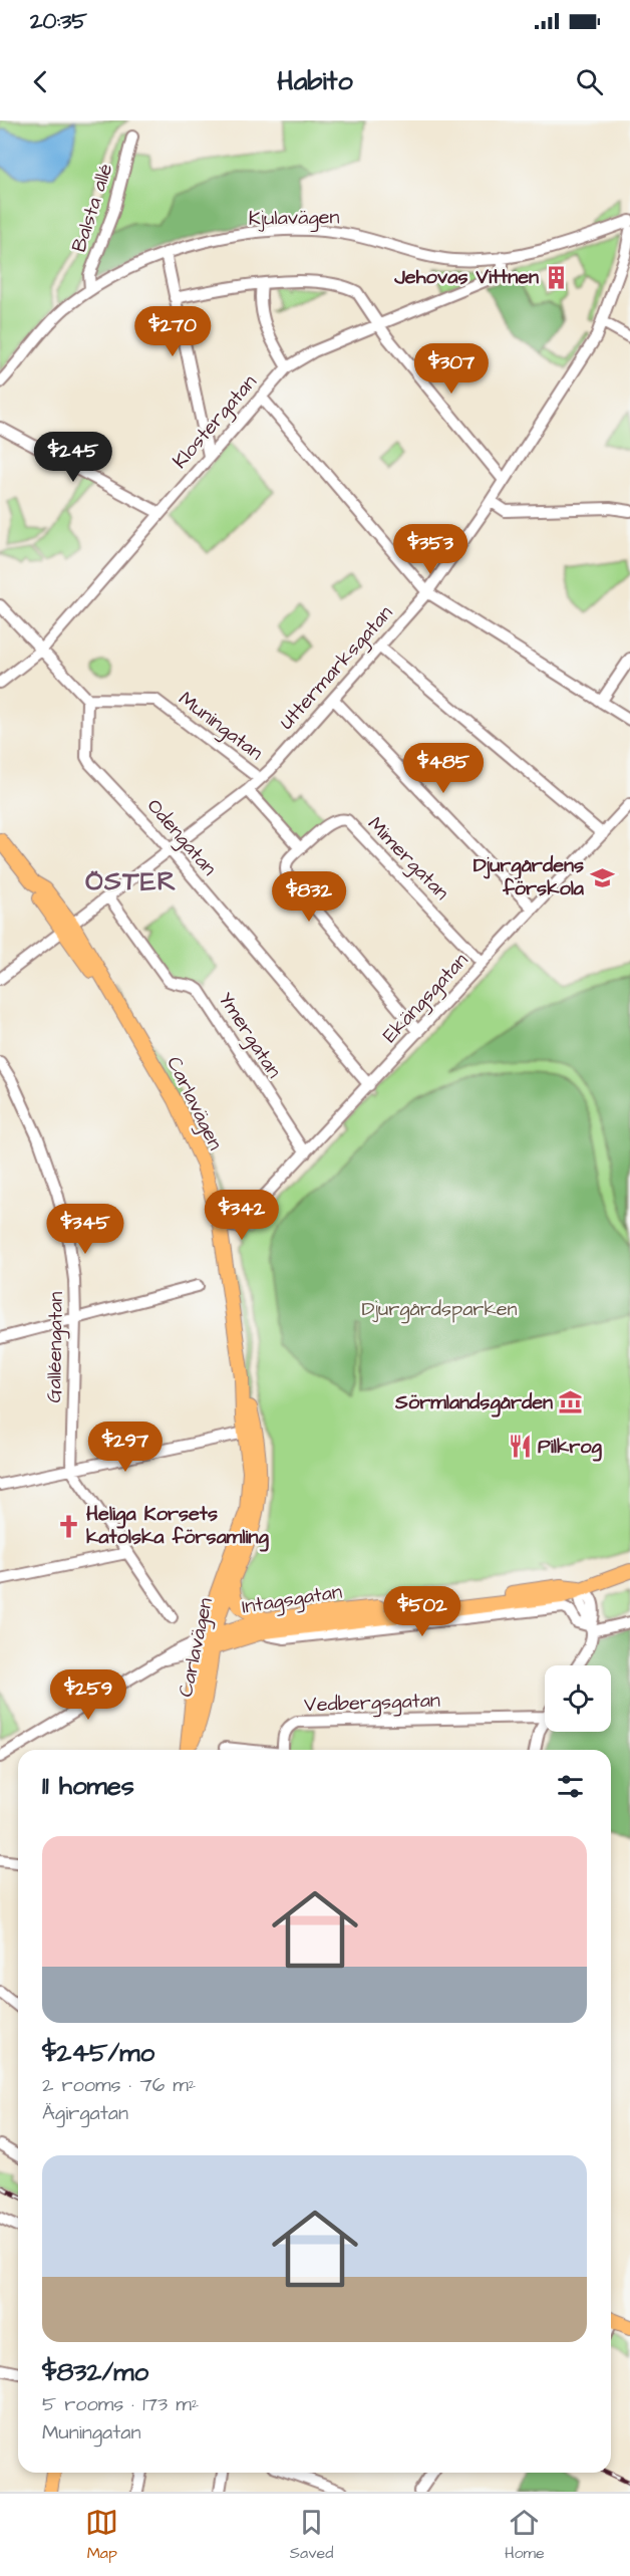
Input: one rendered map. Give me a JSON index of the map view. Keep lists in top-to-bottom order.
{
  "streets": {
    "main road": ["Carlavägen", "Intagsgatan"],
    "street": [
      "Balsta allé",
      "Kjulavägen",
      "Klostergatan",
      "Uttermarksgatan",
      "Muningatan",
      "Odengatan",
      "Mimergatan",
      "Ekängsgatan",
      "Ymergatan",
      "Galléengatan",
      "Vedbergsgatan"
    ]
  },
  "crossings": [
    ["Balsta allé", "Kjulavägen"],
    ["Kjulavägen", "Klostergatan"],
    ["Uttermarksgatan", "Muningatan"],
    ["Uttermarksgatan", "Odengatan"],
    ["Uttermarksgatan", "Ymergatan"],
    ["Uttermarksgatan", "Carlavägen"],
    ["Muningatan", "Odengatan"],
    ["Muningatan", "Mimergatan"],
    ["Odengatan", "Ekängsgatan"],
    ["Mimergatan", "Ekängsgatan"],
    ["Ekängsgatan", "Ymergatan"],
    ["Ekängsgatan", "Carlavägen"],
    ["Carlavägen", "Intagsgatan"]
  ],
  "districts": ["ÖSTER"],
  "parks": ["Djurgårdsparken"],
  "places": {
    "building": ["Jehovas Vittnen"],
    "school or university": ["Djurgårdens förskola"],
    "museum": ["Sörmlandsgården"],
    "restaurant": ["Pilkrog"],
    "church": ["Heliga Korsets katolska församling"]
  },
  "page": {
    "status": "20:35",
    "header": "Habito",
    "price": [
      "$270",
      "$307",
      "$245",
      "$353",
      "$485",
      "$832",
      "$342",
      "$345",
      "$297",
      "$502",
      "$259"
    ],
    "heading": "11 homes",
    "list": [
      {
        "name": "$245/mo",
        "note": "2 rooms · 76 m² · Ägirgatan"
      },
      {
        "name": "$832/mo",
        "note": "5 rooms · 173 m² · Muningatan"
      }
    ],
    "tabs": ["Map", "Saved", "Home"]
  }
}
